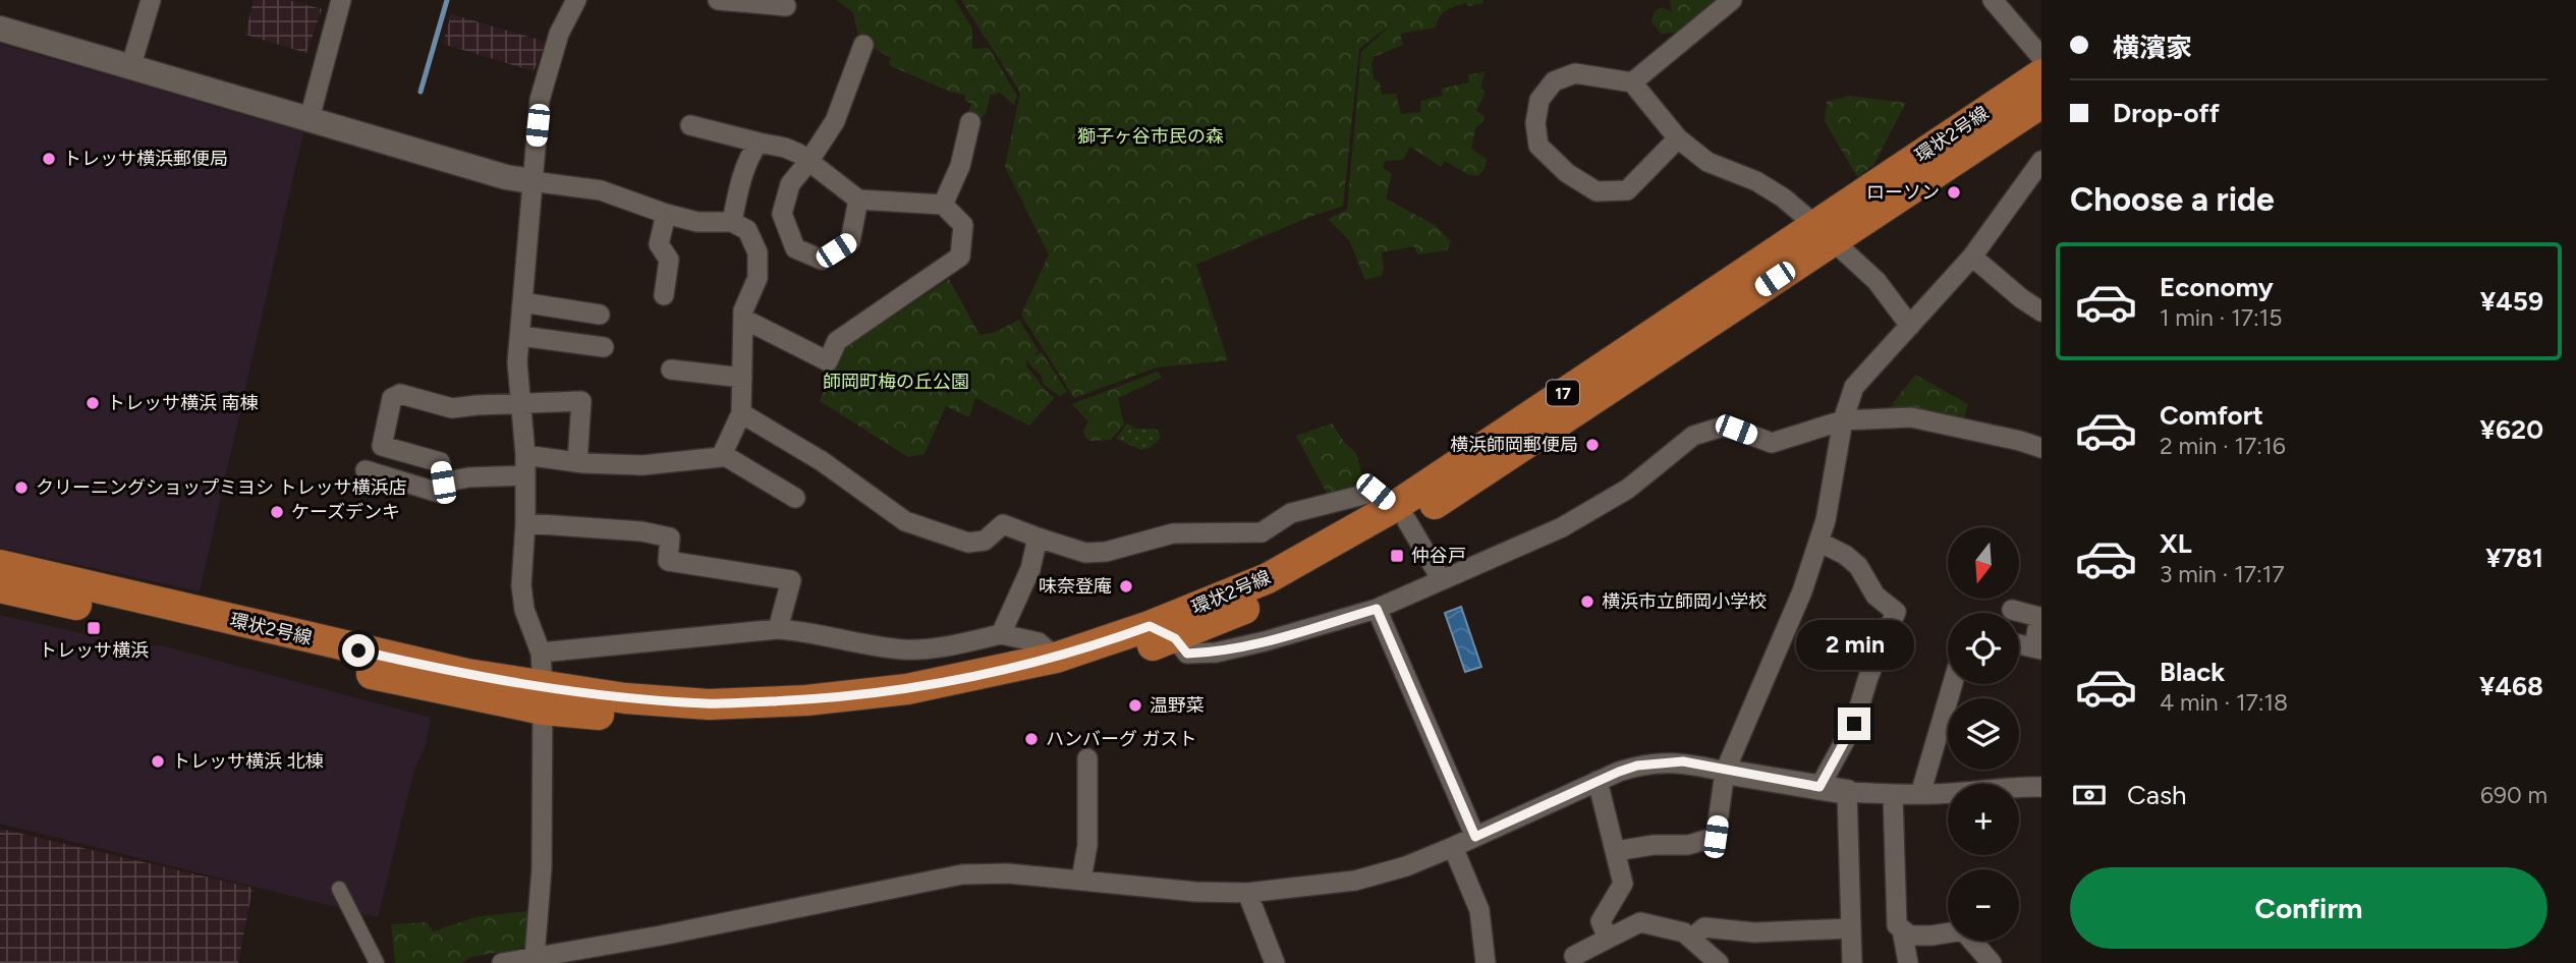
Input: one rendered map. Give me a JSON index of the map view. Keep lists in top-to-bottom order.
{
  "streets": {
    "main road": ["環状2号線", "17"]
  },
  "parks": ["獅子ヶ谷市民の森", "師岡町梅の丘公園"],
  "places": {
    "other": [
      "トレッサ横浜郵便局",
      "ローソン",
      "トレッサ横浜 南棟",
      "横浜師岡郵便局",
      "クリーニングショップミヨシ トレッサ横浜店",
      "ケーズデンキ",
      "味奈登庵",
      "横浜市立師岡小学校",
      "温野菜",
      "ハンバーグ ガスト",
      "トレッサ横浜 北棟"
    ],
    "transit": ["仲谷戸", "トレッサ横浜"]
  },
  "north": "bottom",
  "page": {
    "banner": ["横濱家", "Drop-off"],
    "heading": "Choose a ride",
    "list": [
      {
        "name": "Economy",
        "note": "1 min · 17:15",
        "value": "¥459"
      },
      {
        "name": "Comfort",
        "note": "2 min · 17:16",
        "value": "¥620"
      },
      {
        "name": "XL",
        "note": "3 min · 17:17",
        "value": "¥781"
      },
      {
        "name": "Black",
        "note": "4 min · 17:18",
        "value": "¥468"
      }
    ],
    "map_buttons": ["+", "−"],
    "bubble": "2 min",
    "pay": ["Cash", "690 m"],
    "buttons": "Confirm"
  }
}
